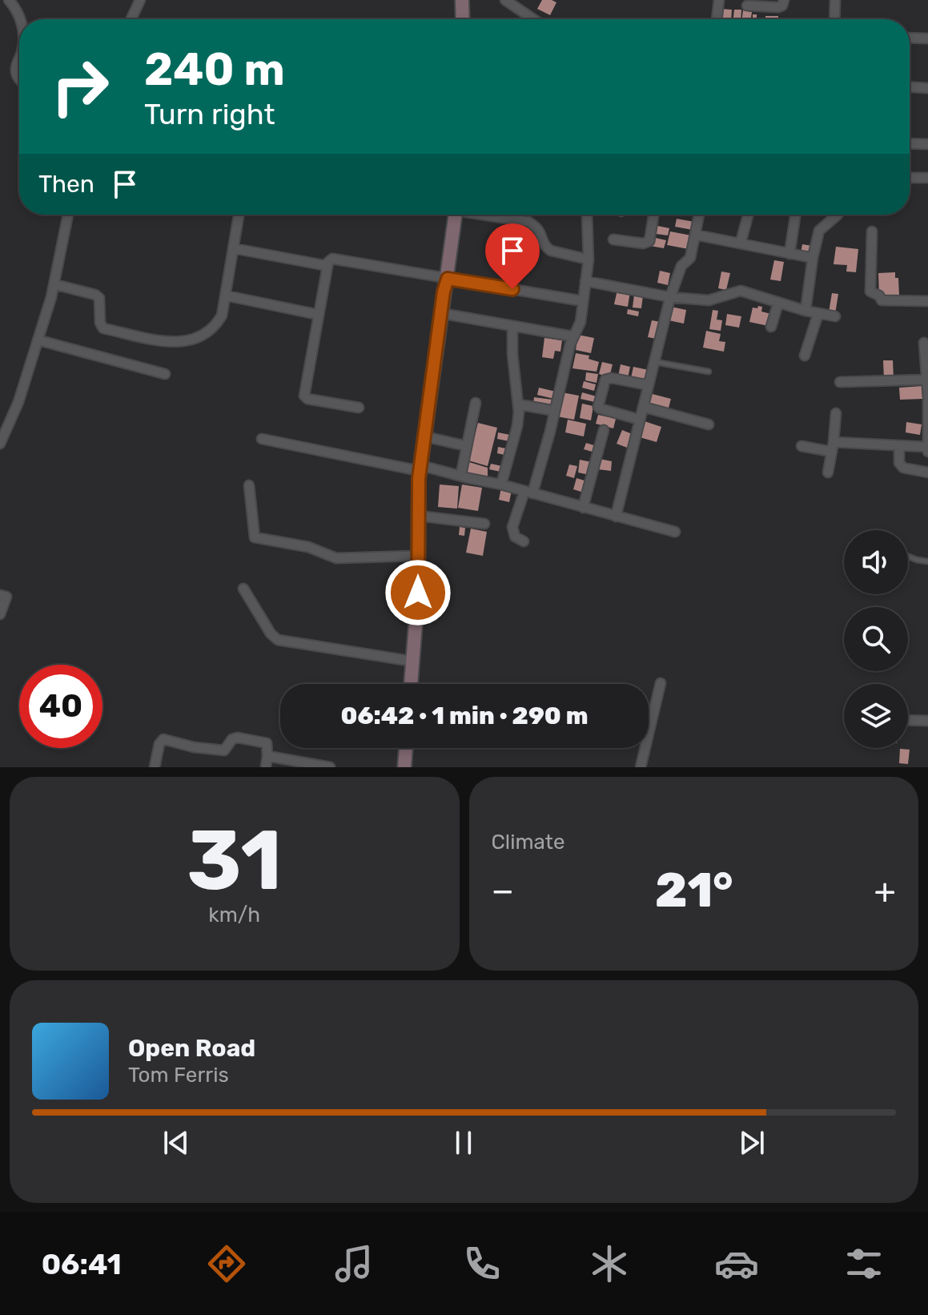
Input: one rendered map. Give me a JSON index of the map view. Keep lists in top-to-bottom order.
{
  "page": {
    "turn": ["240 m", "Turn right"],
    "then": "Then",
    "limit": "40",
    "trip": "06:42 · 1 min · 290 m",
    "tile": [
      ["31", "km/h"],
      "Climate"
    ],
    "heat": ["−", "21°", "+"],
    "song": ["Open Road", "Tom Ferris"],
    "tabs": "06:41"
  }
}
